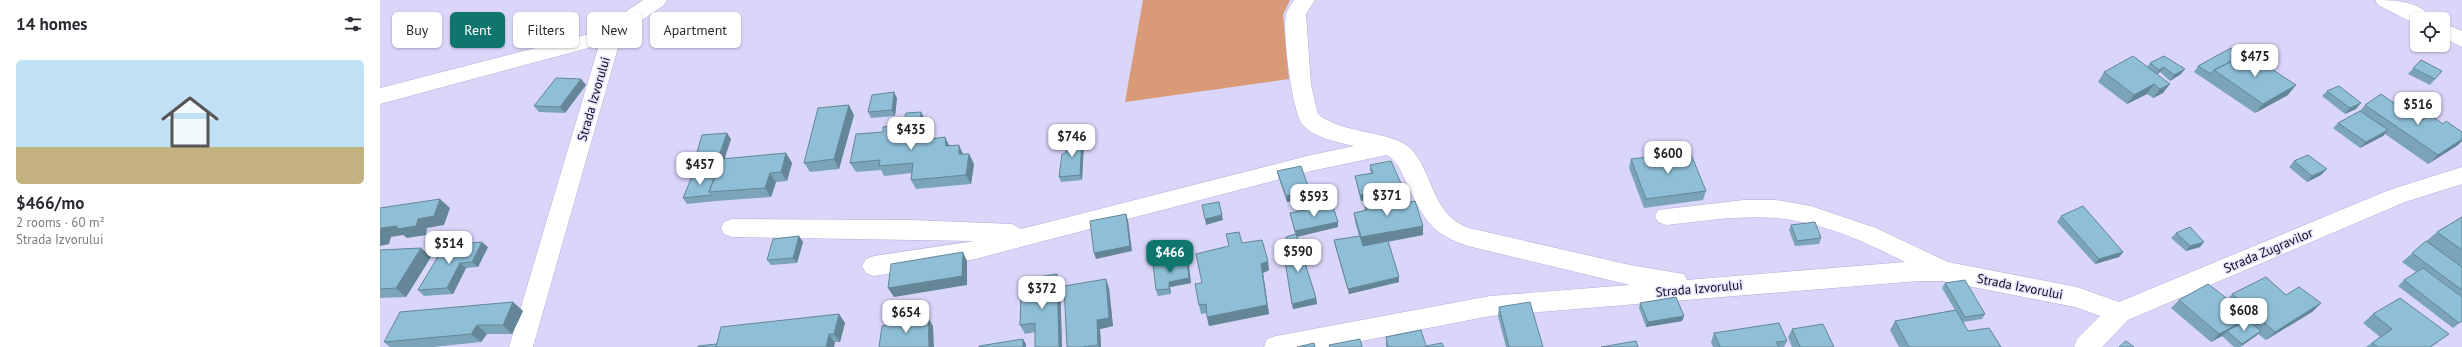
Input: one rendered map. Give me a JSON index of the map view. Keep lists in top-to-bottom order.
{
  "streets": {
    "street": ["Strada Izvorului", "Strada Zugravilor"]
  },
  "crossings": [
    ["Strada Izvorului", "Strada Zugravilor"]
  ],
  "page": {
    "heading": "14 homes",
    "chip": [
      "Buy",
      "Rent",
      "Filters",
      "New",
      "Apartment"
    ],
    "price": [
      "$475",
      "$516",
      "$435",
      "$746",
      "$600",
      "$457",
      "$371",
      "$593",
      "$514",
      "$590",
      "$466",
      "$372",
      "$608",
      "$654"
    ],
    "list": [
      {
        "name": "$466/mo",
        "note": "2 rooms · 60 m² · Strada Izvorului"
      }
    ]
  }
}
